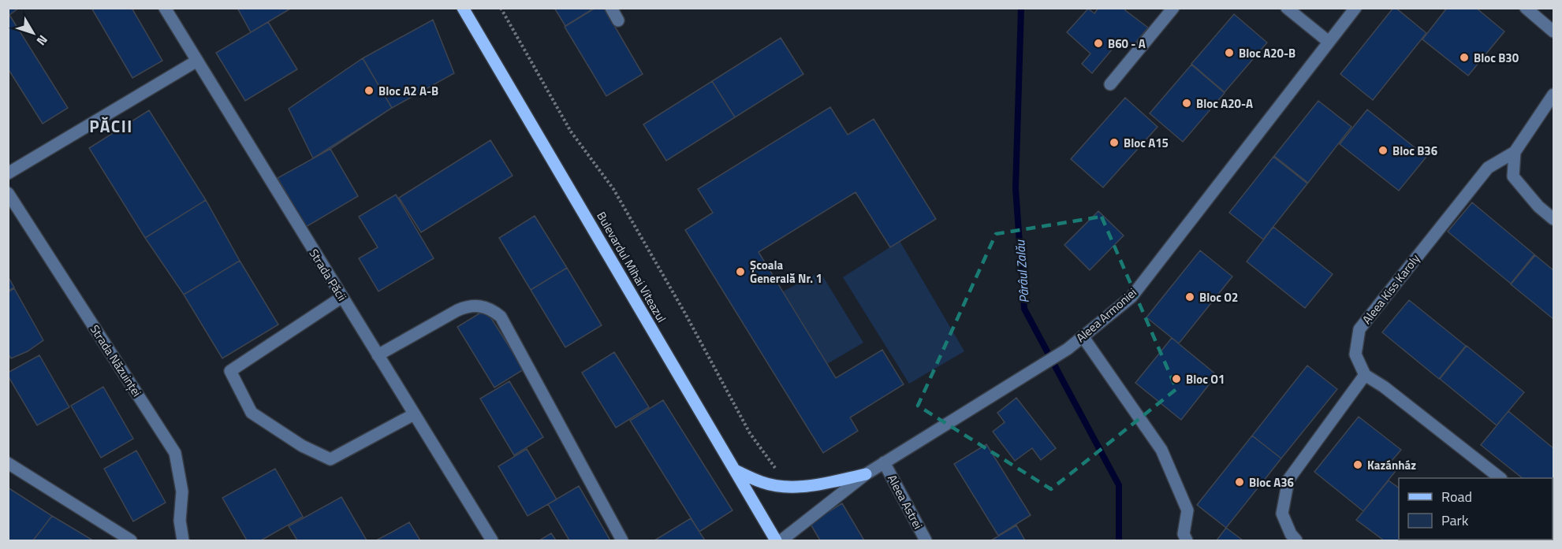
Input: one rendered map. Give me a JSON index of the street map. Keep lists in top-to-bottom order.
{
  "streets": {
    "main road": ["Bulevardul Mihai Viteazul"],
    "street": [
      "Strada Păcii",
      "Aleea Kiss Karoly",
      "Aleea Armoniei",
      "Strada Năzuinței",
      "Aleea Astrei"
    ]
  },
  "crossings": [
    ["Aleea Armoniei", "Aleea Astrei"]
  ],
  "districts": ["PĂCII"],
  "water": ["Pârâul Zalău"],
  "places": [
    "B60 - A",
    "Bloc A20-B",
    "Bloc B30",
    "Bloc A2 A-B",
    "Bloc A20-A",
    "Bloc A15",
    "Bloc B36",
    "Școala Generală Nr. 1",
    "Bloc O2",
    "Bloc O1",
    "Kazánház",
    "Bloc A36"
  ],
  "legend": ["Road", "Park"],
  "north": "bottom right"
}
